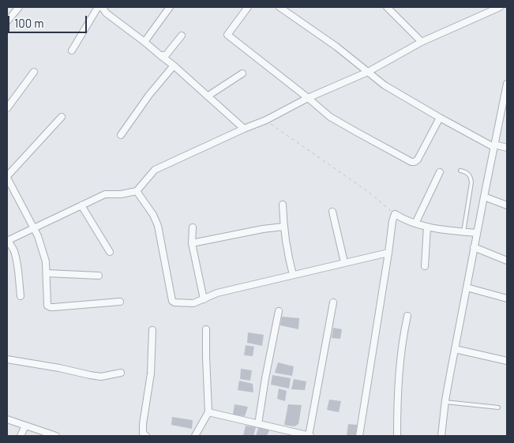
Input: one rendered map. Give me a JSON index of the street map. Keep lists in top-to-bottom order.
{
  "scale_bar": "100 m"
}
